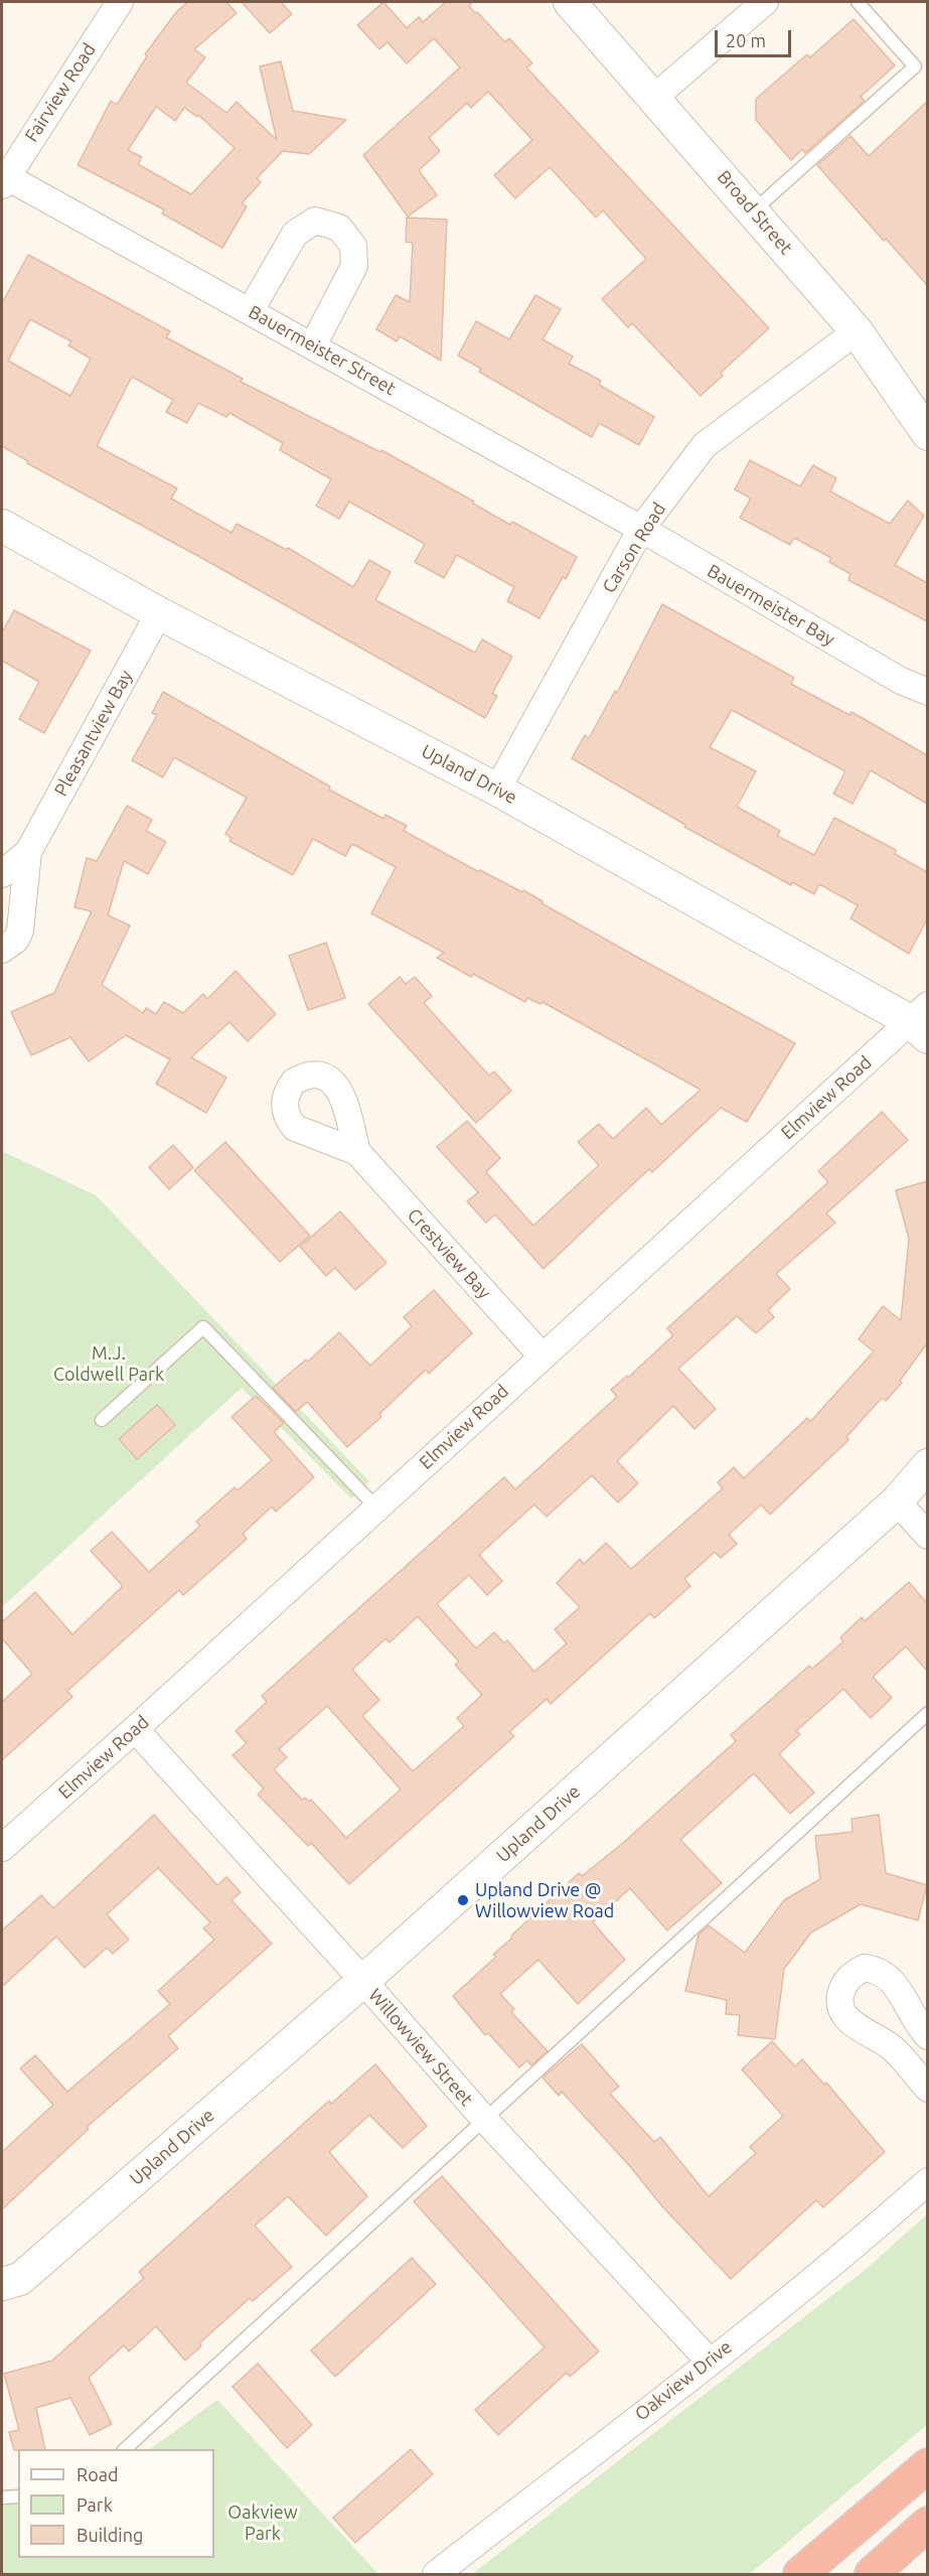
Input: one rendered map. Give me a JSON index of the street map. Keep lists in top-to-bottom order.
{
  "streets": {
    "street": [
      "Fairview Road",
      "Broad Street",
      "Bauermeister Street",
      "Carson Road",
      "Bauermeister Bay",
      "Pleasantview Bay",
      "Upland Drive",
      "Elmview Road",
      "Crestview Bay",
      "Willowview Street",
      "Oakview Drive"
    ]
  },
  "crossings": [
    ["Fairview Road", "Bauermeister Street"],
    ["Broad Street", "Carson Road"],
    ["Bauermeister Street", "Carson Road"],
    ["Bauermeister Street", "Bauermeister Bay"],
    ["Carson Road", "Bauermeister Bay"],
    ["Carson Road", "Upland Drive"],
    ["Pleasantview Bay", "Upland Drive"],
    ["Upland Drive", "Elmview Road"],
    ["Upland Drive", "Willowview Street"],
    ["Elmview Road", "Crestview Bay"],
    ["Elmview Road", "Willowview Street"],
    ["Willowview Street", "Oakview Drive"]
  ],
  "parks": ["M.J. Coldwell Park", "Oakview Park"],
  "places": ["Upland Drive @ Willowview Road"],
  "legend": ["Road", "Park", "Building"],
  "scale_bar": "20 m"
}
